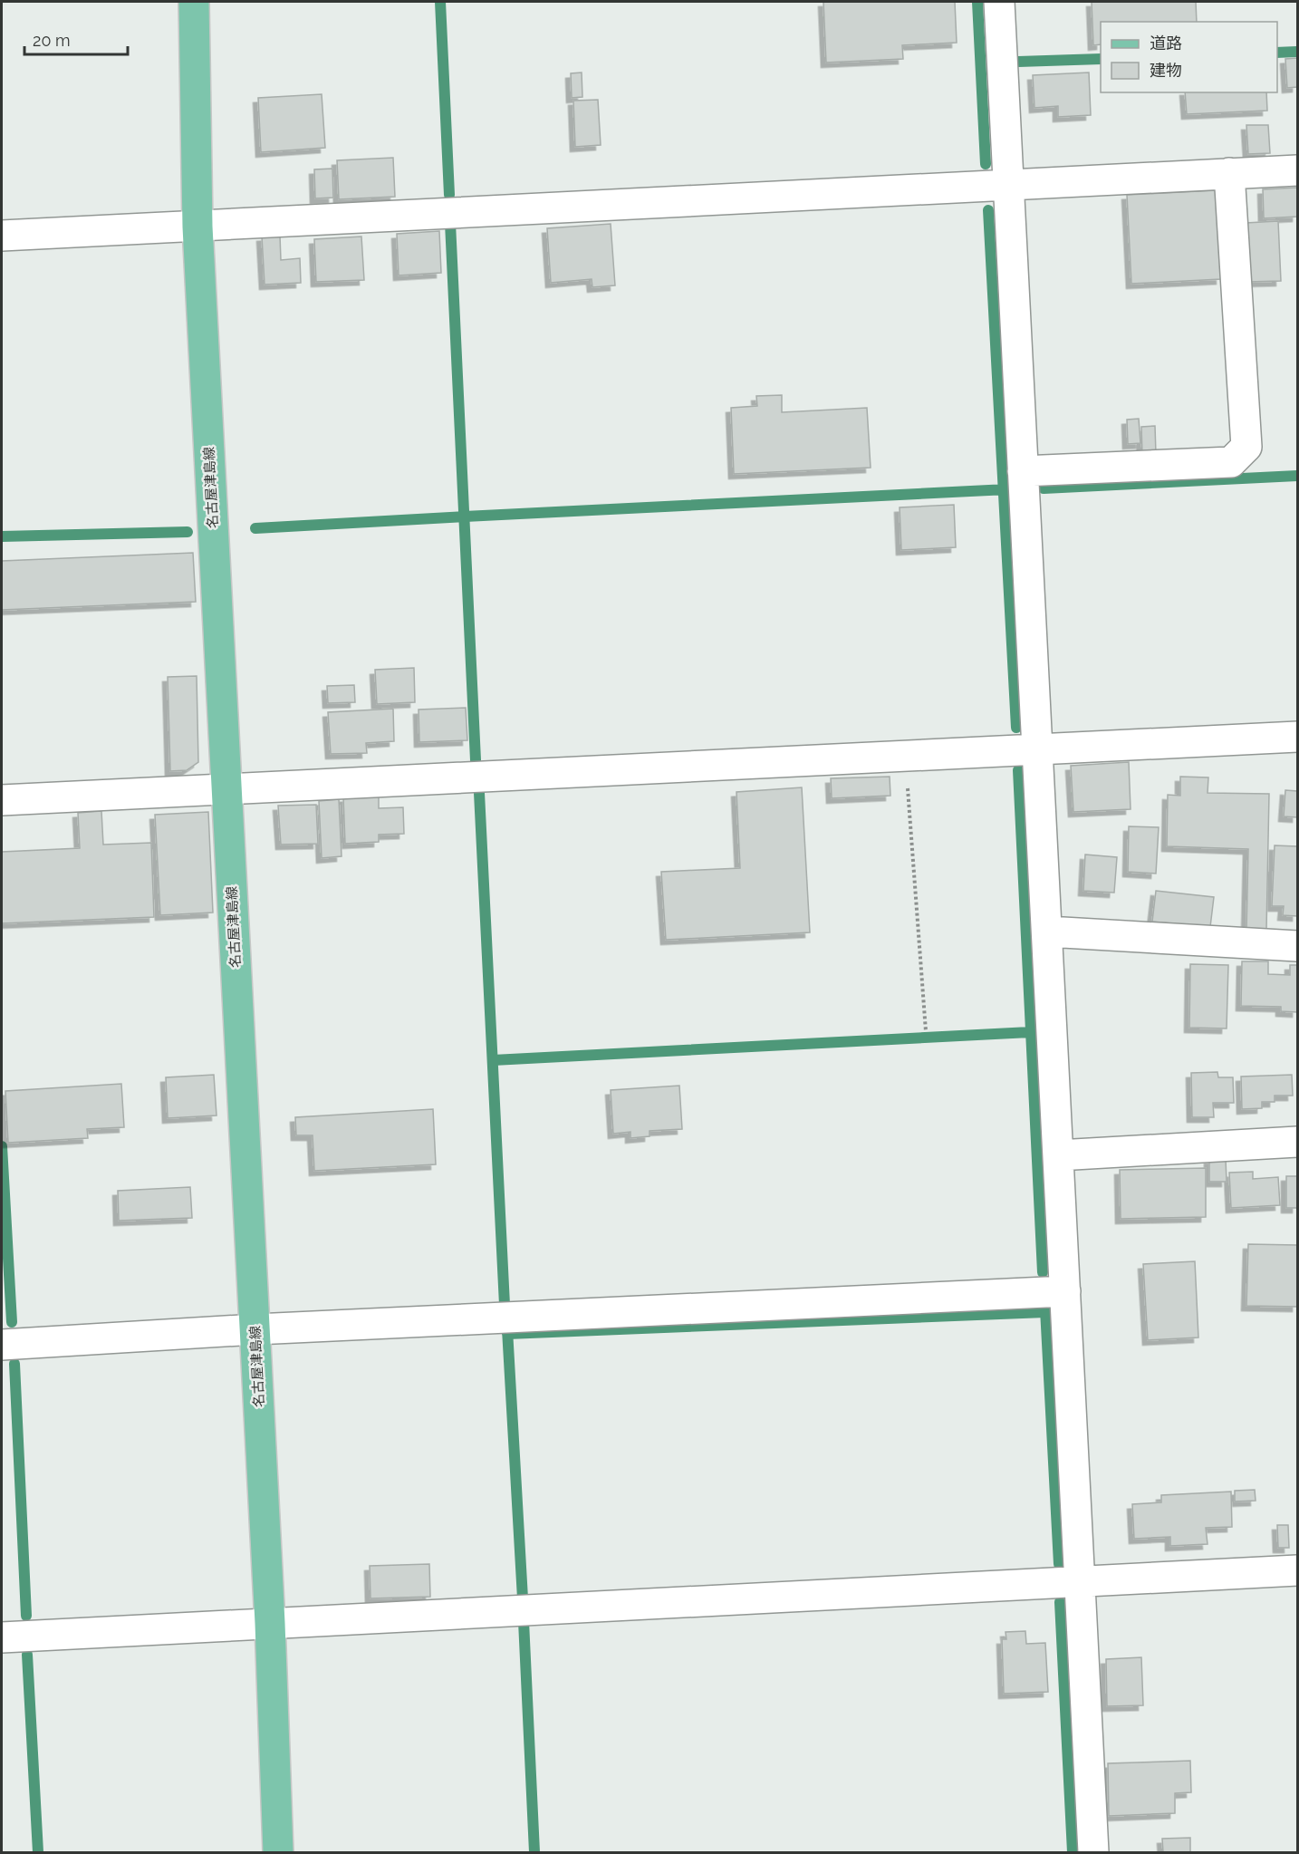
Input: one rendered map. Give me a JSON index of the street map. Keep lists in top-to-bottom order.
{
  "streets": {
    "main road": ["名古屋津島線"]
  },
  "legend": ["道路", "建物"],
  "scale_bar": "20 m"
}
